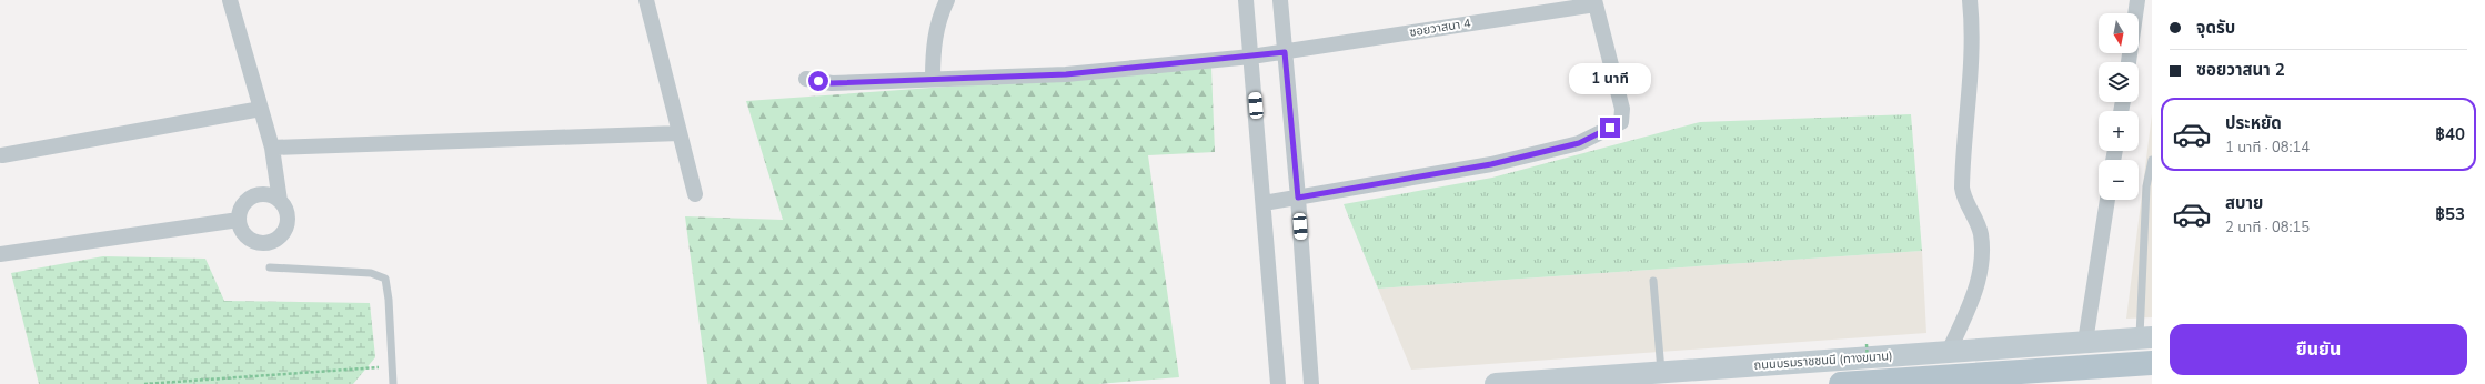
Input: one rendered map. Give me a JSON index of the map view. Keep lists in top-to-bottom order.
{
  "streets": {
    "main road": ["ถนนบรมราชชนนี (ทางขนาน)"],
    "street": ["ซอยวาสนา 4"]
  },
  "north": "bottom",
  "page": {
    "banner": ["จุดรับ", "ซอยวาสนา 2"],
    "map_buttons": ["+", "−"],
    "bubble": "1 นาที",
    "list": [
      {
        "name": "ประหยัด",
        "note": "1 นาที · 08:14",
        "value": "฿40"
      },
      {
        "name": "สบาย",
        "note": "2 นาที · 08:15",
        "value": "฿53"
      }
    ],
    "buttons": "ยืนยัน"
  }
}
